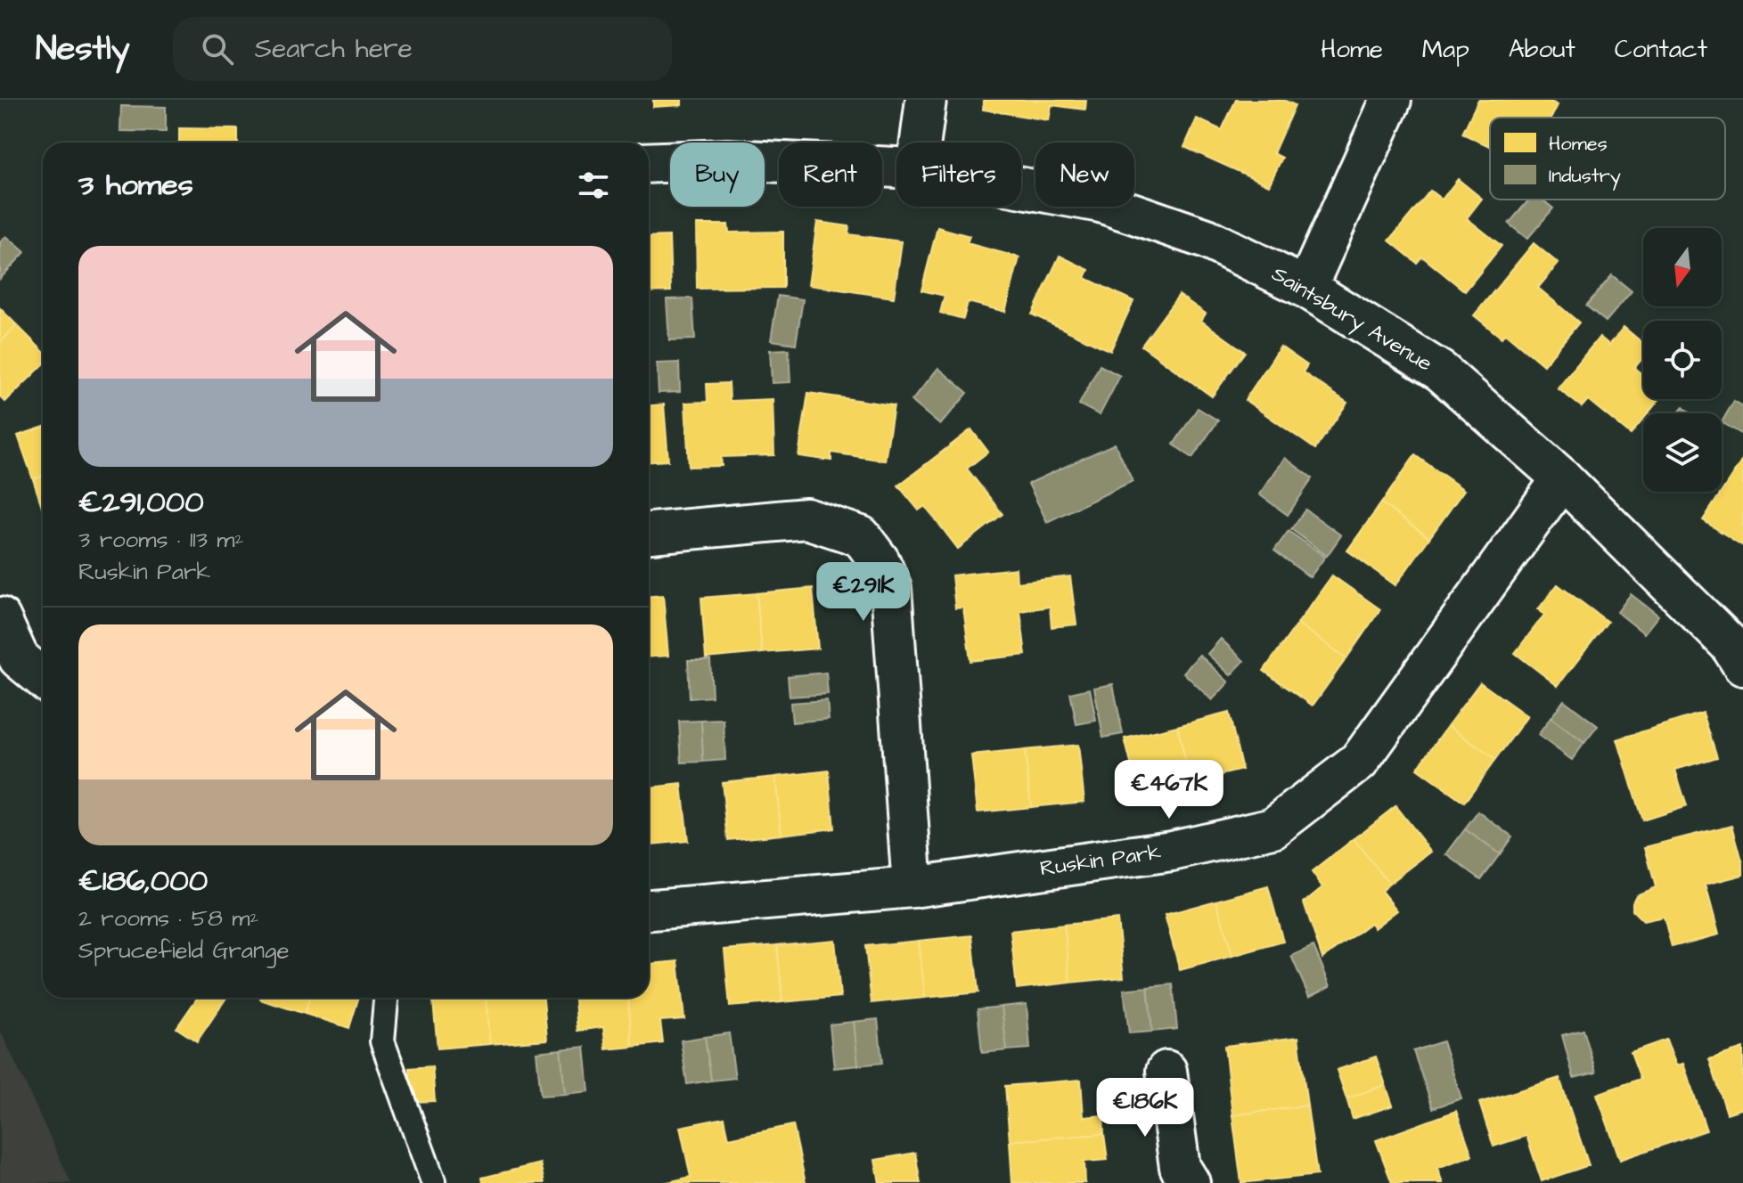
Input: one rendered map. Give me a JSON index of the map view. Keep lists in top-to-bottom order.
{
  "streets": {
    "street": ["Saintsbury Avenue", "Ruskin Park"]
  },
  "crossings": [
    ["Saintsbury Avenue", "Ruskin Park"]
  ],
  "legend": ["Homes", "Industry"],
  "north": "bottom",
  "page": {
    "header": "Nestly",
    "search": "Search here",
    "nav": [
      "Home",
      "Map",
      "About",
      "Contact"
    ],
    "chip": [
      "Buy",
      "Rent",
      "Filters",
      "New"
    ],
    "heading": "3 homes",
    "list": [
      {
        "name": "€291,000",
        "note": "3 rooms · 113 m² · Ruskin Park"
      },
      {
        "name": "€186,000",
        "note": "2 rooms · 58 m² · Sprucefield Grange"
      }
    ],
    "price": ["€291K", "€467K", "€186K"]
  }
}
